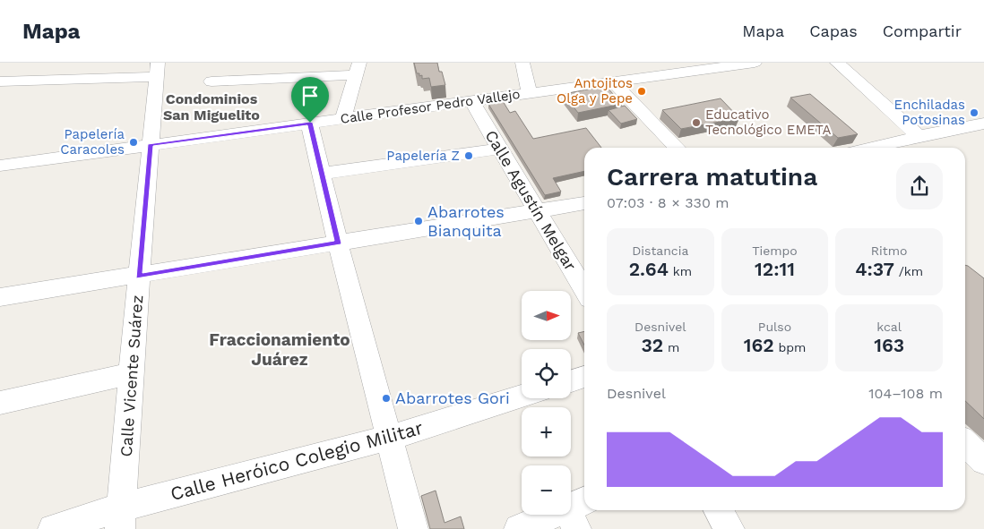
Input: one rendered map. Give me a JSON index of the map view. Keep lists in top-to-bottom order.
{
  "streets": {
    "street": [
      "Calle Profesor Pedro Vallejo",
      "Calle Agustín Melgar",
      "Calle Vicente Suárez",
      "Calle Heróico Colegio Militar"
    ]
  },
  "crossings": [
    ["Calle Profesor Pedro Vallejo", "Calle Agustín Melgar"],
    ["Calle Profesor Pedro Vallejo", "Calle Vicente Suárez"],
    ["Calle Vicente Suárez", "Calle Heróico Colegio Militar"]
  ],
  "districts": ["Condominios San Miguelito", "Fraccionamiento Juárez"],
  "places": [
    "Antojitos Olga y Pepe",
    "Enchiladas Potosinas",
    "Educativo Tecnológico EMETA",
    "Papelería Caracoles",
    "Papelería Z",
    "Abarrotes Bianquita",
    "Abarrotes Gori"
  ],
  "north": "right",
  "page": {
    "header": "Mapa",
    "nav": ["Mapa", "Capas", "Compartir"],
    "heading": ["Carrera matutina", "07:03 · 8 × 330 m"],
    "stats": [
      ["Distancia", "2.64 km"],
      ["Tiempo", "12:11"],
      ["Ritmo", "4:37 /km"],
      ["Desnivel", "32 m"],
      ["Pulso", "162 bpm"],
      ["kcal", "163"]
    ],
    "map_buttons": ["+", "−"],
    "chart": ["Desnivel", "104–108 m"]
  }
}
